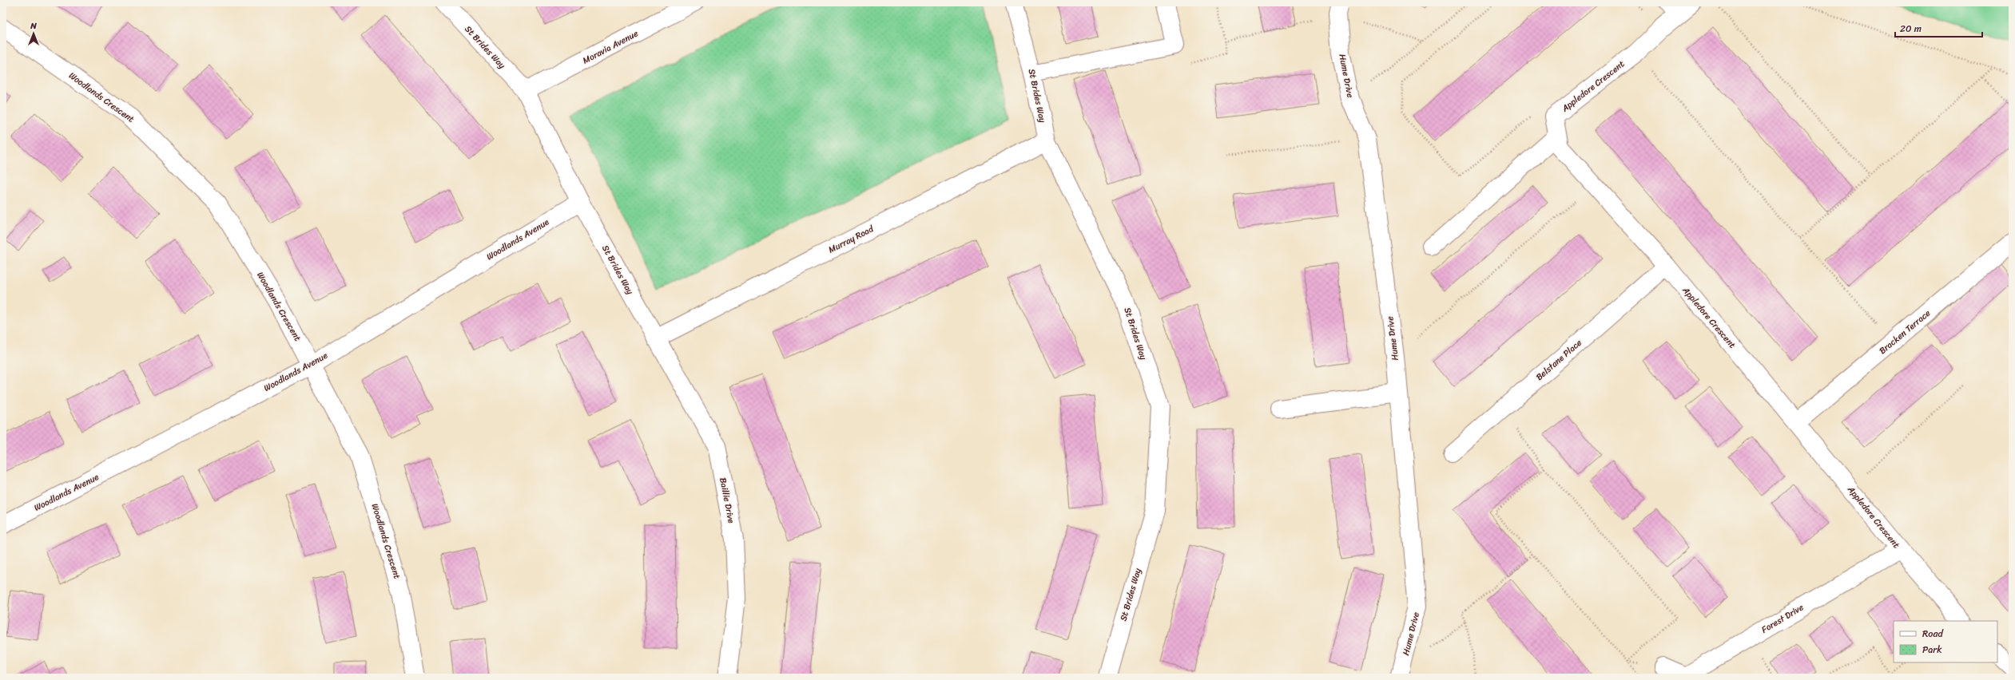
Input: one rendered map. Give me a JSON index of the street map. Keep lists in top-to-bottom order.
{
  "streets": {
    "street": [
      "St Brides Way",
      "Moravia Avenue",
      "Hume Drive",
      "Appledore Crescent",
      "Woodlands Crescent",
      "Woodlands Avenue",
      "Murray Road",
      "Bracken Terrace",
      "Belstane Place",
      "Baillie Drive",
      "Forest Drive"
    ]
  },
  "crossings": [
    ["St Brides Way", "Moravia Avenue"],
    ["St Brides Way", "Woodlands Avenue"],
    ["St Brides Way", "Murray Road"],
    ["St Brides Way", "Baillie Drive"],
    ["Appledore Crescent", "Bracken Terrace"],
    ["Appledore Crescent", "Belstane Place"],
    ["Appledore Crescent", "Forest Drive"],
    ["Woodlands Crescent", "Woodlands Avenue"],
    ["Murray Road", "Baillie Drive"]
  ],
  "legend": ["Road", "Park"],
  "scale_bar": "20 m",
  "north": "top"
}
